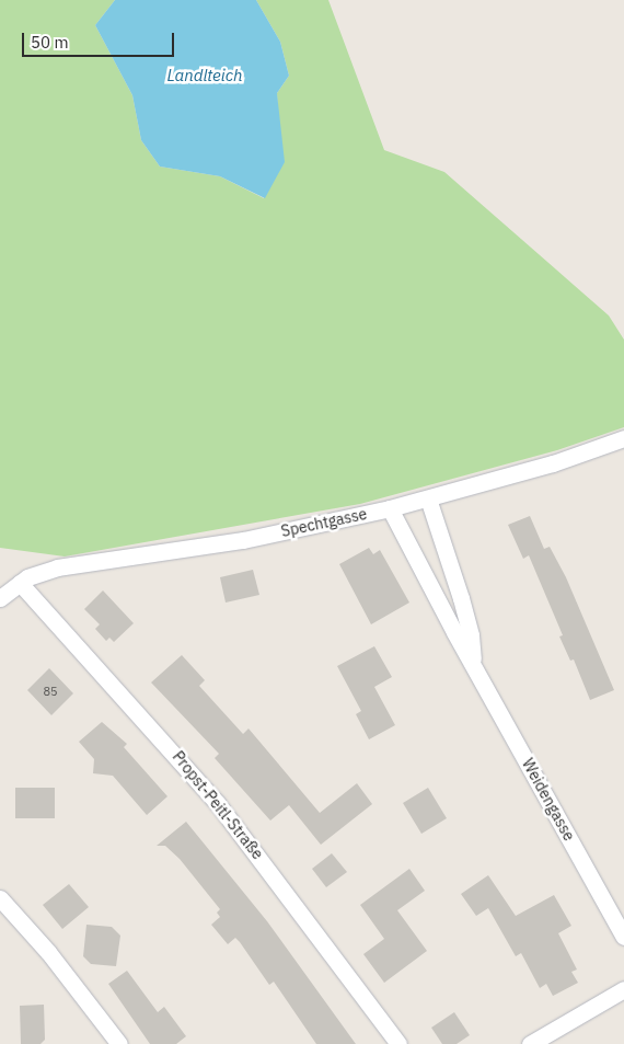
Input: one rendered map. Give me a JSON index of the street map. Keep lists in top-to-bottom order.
{
  "streets": {
    "street": ["Spechtgasse", "Weidengasse", "Propst-Peitl-Straße"]
  },
  "crossings": [
    ["Spechtgasse", "Weidengasse"],
    ["Spechtgasse", "Propst-Peitl-Straße"]
  ],
  "water": ["Landlteich"],
  "house_numbers": ["85"],
  "scale_bar": "50 m"
}
